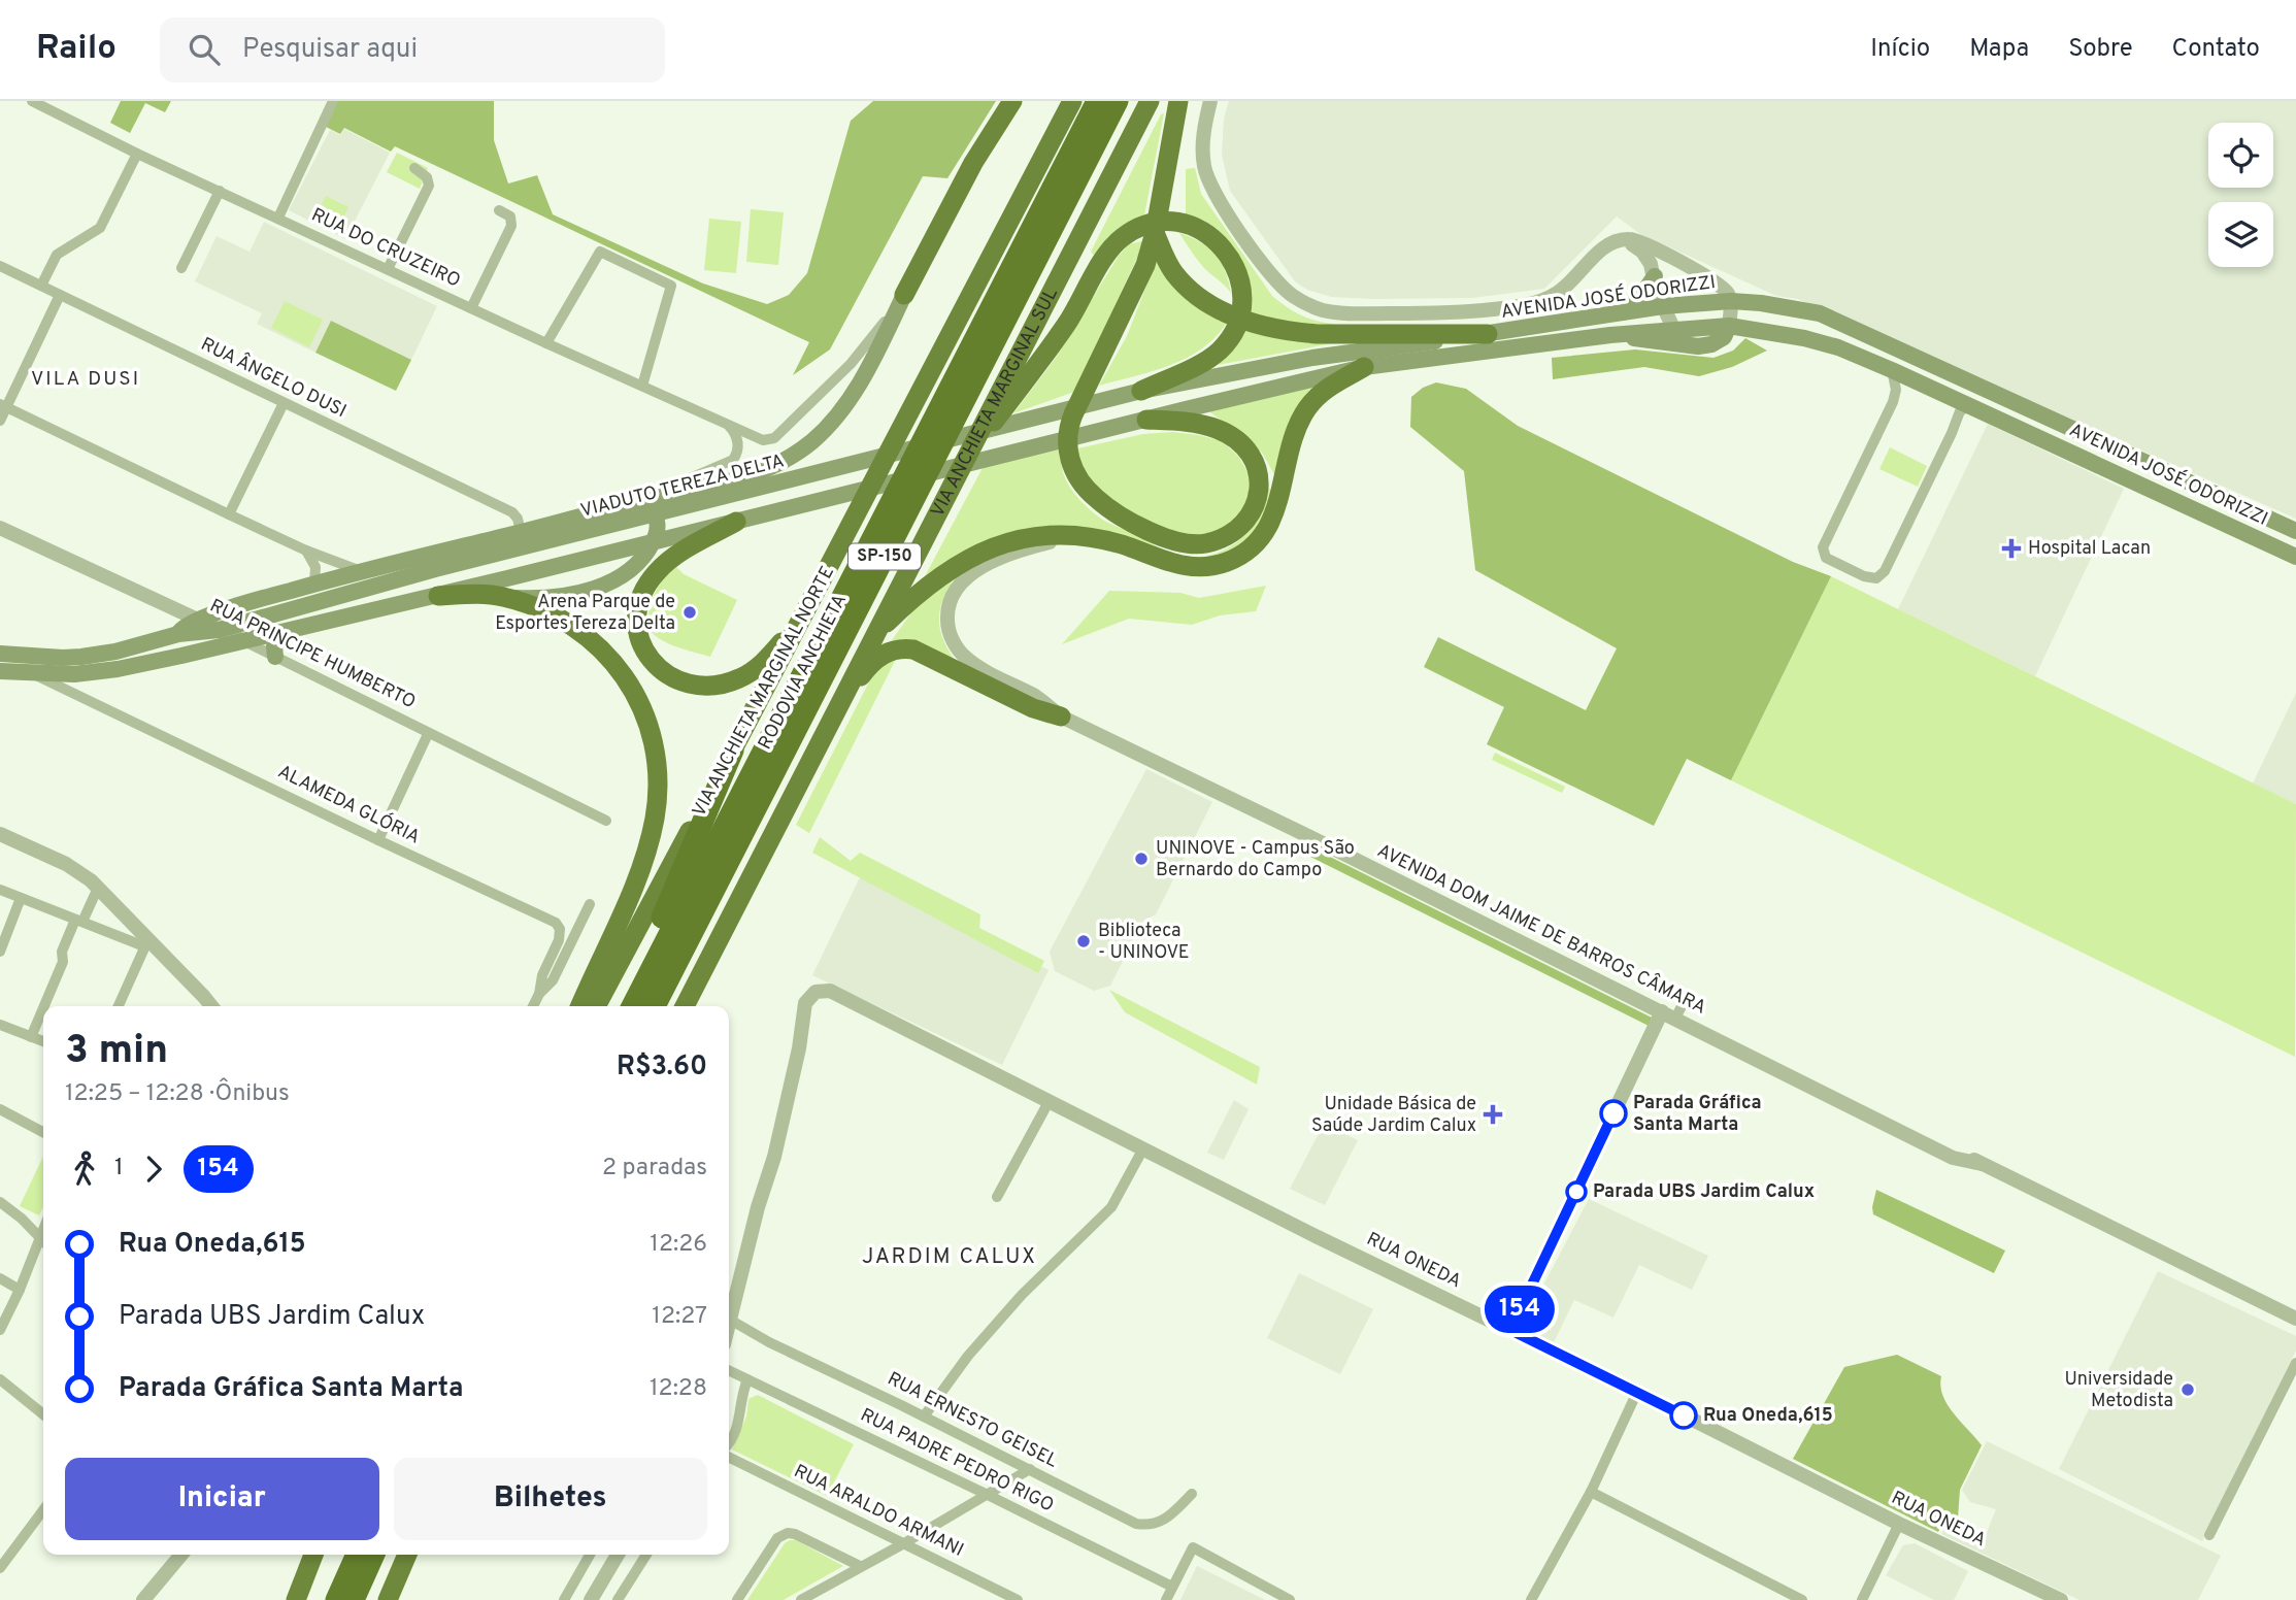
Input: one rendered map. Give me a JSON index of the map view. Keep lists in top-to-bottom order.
{
  "streets": {
    "highway": [
      "VIA ANCHIETA MARGINAL SUL",
      "SP-150",
      "RODOVIA ANCHIETA",
      "VIA ANCHIETA MARGINAL NORTE"
    ],
    "main road": ["AVENIDA JOSÉ ODORIZZI", "VIADUTO TEREZA DELTA"],
    "street": [
      "RUA DO CRUZEIRO",
      "RUA ÂNGELO DUSI",
      "RUA PRINCIPE HUMBERTO",
      "ALAMEDA GLÓRIA",
      "AVENIDA DOM JAIME DE BARROS CÂMARA",
      "RUA ONEDA",
      "RUA ERNESTO GEISEL",
      "RUA PADRE PEDRO RIGO",
      "RUA ARALDO ARMANI"
    ]
  },
  "crossings": [
    ["AVENIDA JOSÉ ODORIZZI", "VIADUTO TEREZA DELTA"],
    ["VIADUTO TEREZA DELTA", "RUA PRINCIPE HUMBERTO"]
  ],
  "districts": ["VILA DUSI", "JARDIM CALUX"],
  "places": {
    "health": ["Hospital Lacan", "Unidade Básica de Saúde Jardim Calux"],
    "other": [
      "Arena Parque de Esportes Tereza Delta",
      "UNINOVE - Campus São Bernardo do Campo",
      "Biblioteca - UNINOVE",
      "Parada Gráfica Santa Marta",
      "Parada UBS Jardim Calux",
      "Universidade Metodista",
      "Rua Oneda,615"
    ]
  },
  "lines": ["bus line 154"],
  "page": {
    "header": "Railo",
    "search": "Pesquisar aqui",
    "nav": [
      "Início",
      "Mapa",
      "Sobre",
      "Contato"
    ],
    "on_map": "154",
    "heading": ["3 min", "12:25 – 12:28 · Ônibus", "R$3.60"],
    "legs": ["1", "154", "2 paradas"],
    "list": [
      {
        "name": "Rua Oneda,615",
        "value": "12:26"
      },
      {
        "name": "Parada UBS Jardim Calux",
        "value": "12:27"
      },
      {
        "name": "Parada Gráfica Santa Marta",
        "value": "12:28"
      }
    ],
    "buttons": ["Iniciar", "Bilhetes"]
  }
}
